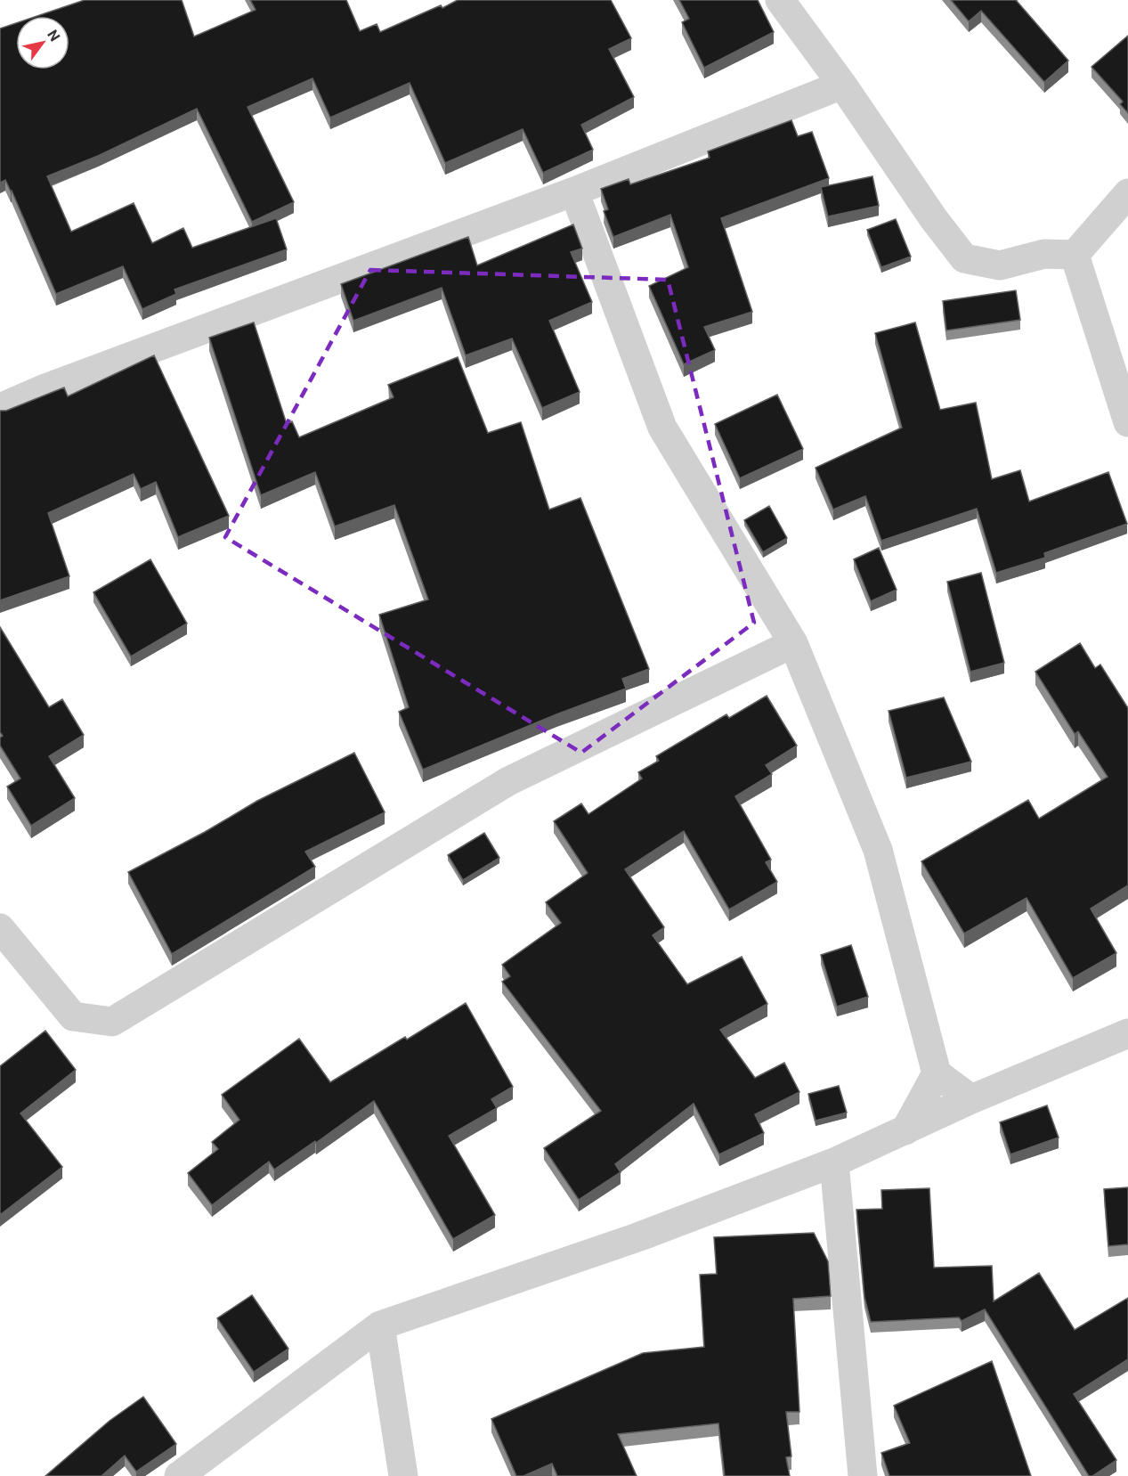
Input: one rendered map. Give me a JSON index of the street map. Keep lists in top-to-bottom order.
{
  "north": "top right"
}
